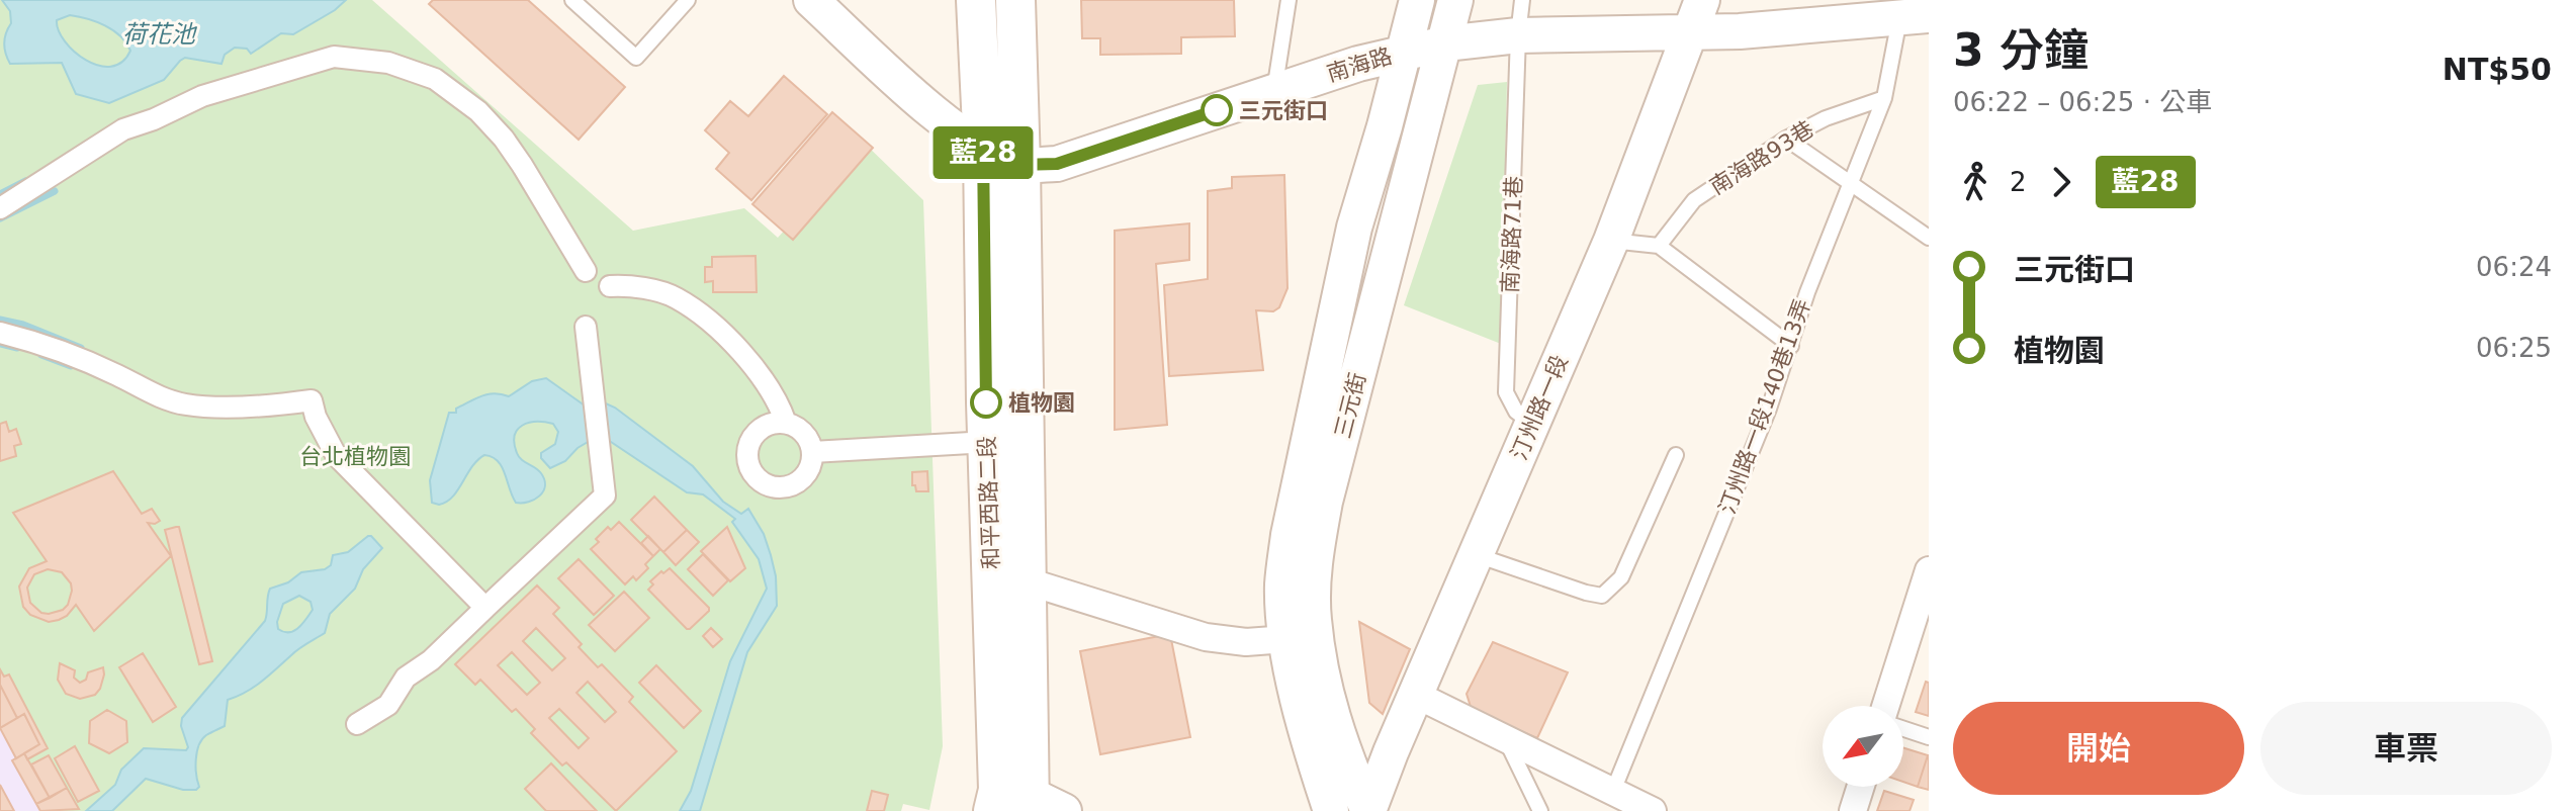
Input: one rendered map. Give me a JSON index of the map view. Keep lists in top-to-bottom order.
{
  "streets": {
    "main road": ["和平西路二段"],
    "street": ["南海路", "三元街", "汀州路一段"],
    "lane": ["南海路93巷", "南海路71巷", "汀州路一段140巷13弄"]
  },
  "crossings": [
    ["南海路", "南海路71巷"],
    ["南海路", "三元街"],
    ["南海路", "汀州路一段140巷13弄"],
    ["南海路", "汀州路一段"],
    ["南海路", "和平西路二段"],
    ["南海路93巷", "汀州路一段140巷13弄"],
    ["南海路71巷", "汀州路一段"],
    ["三元街", "汀州路一段"]
  ],
  "water": ["荷花池"],
  "parks": ["台北植物園"],
  "places": ["三元街口", "植物園"],
  "lines": ["bus line 藍28"],
  "north": "bottom left",
  "page": {
    "on_map": "藍28",
    "heading": ["3 分鐘", "06:22 – 06:25 · 公車", "NT$50"],
    "legs": ["2", "藍28"],
    "list": [
      {
        "name": "三元街口",
        "value": "06:24"
      },
      {
        "name": "植物園",
        "value": "06:25"
      }
    ],
    "buttons": ["開始", "車票"]
  }
}
